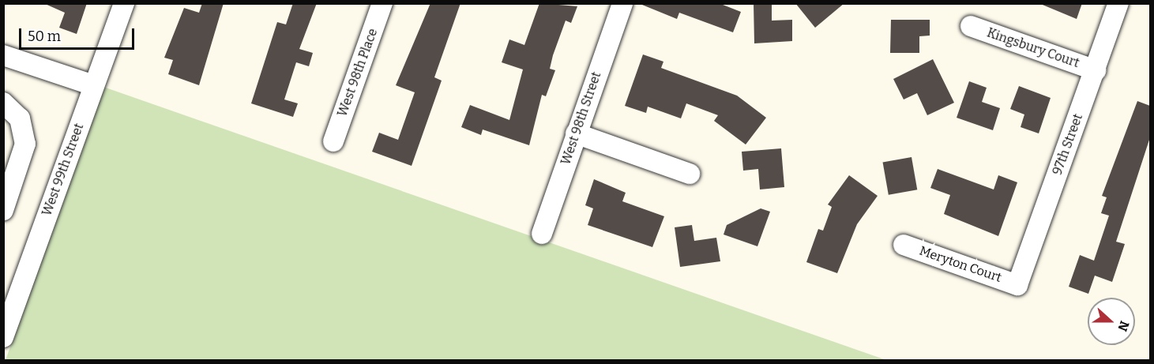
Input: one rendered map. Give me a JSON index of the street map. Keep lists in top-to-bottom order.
{
  "streets": {
    "street": [
      "Kingsbury Court",
      "West 98th Place",
      "West 98th Street",
      "97th Street",
      "West 99th Street",
      "Meryton Court"
    ]
  },
  "crossings": [
    ["Kingsbury Court", "97th Street"],
    ["97th Street", "Meryton Court"]
  ],
  "scale_bar": "50 m",
  "north": "right"
}
